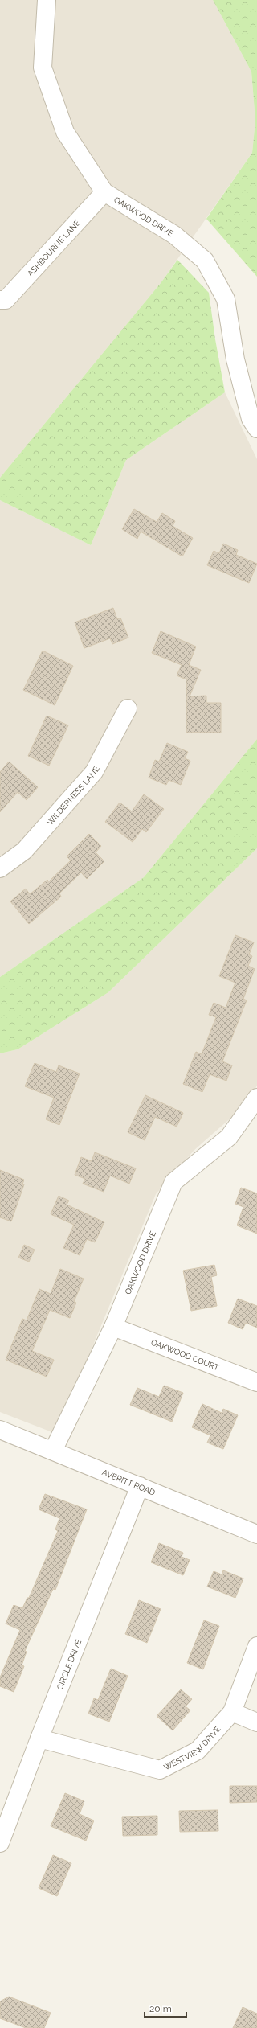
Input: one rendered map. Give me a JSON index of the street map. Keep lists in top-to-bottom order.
{
  "streets": {
    "street": [
      "OAKWOOD DRIVE",
      "ASHBOURNE LANE",
      "WILDERNESS LANE",
      "OAKWOOD COURT",
      "AVERITT ROAD",
      "CIRCLE DRIVE",
      "WESTVIEW DRIVE"
    ]
  },
  "crossings": [
    ["OAKWOOD DRIVE", "ASHBOURNE LANE"],
    ["OAKWOOD DRIVE", "OAKWOOD COURT"],
    ["OAKWOOD DRIVE", "AVERITT ROAD"],
    ["AVERITT ROAD", "CIRCLE DRIVE"],
    ["CIRCLE DRIVE", "WESTVIEW DRIVE"]
  ],
  "scale_bar": "20 m"
}
